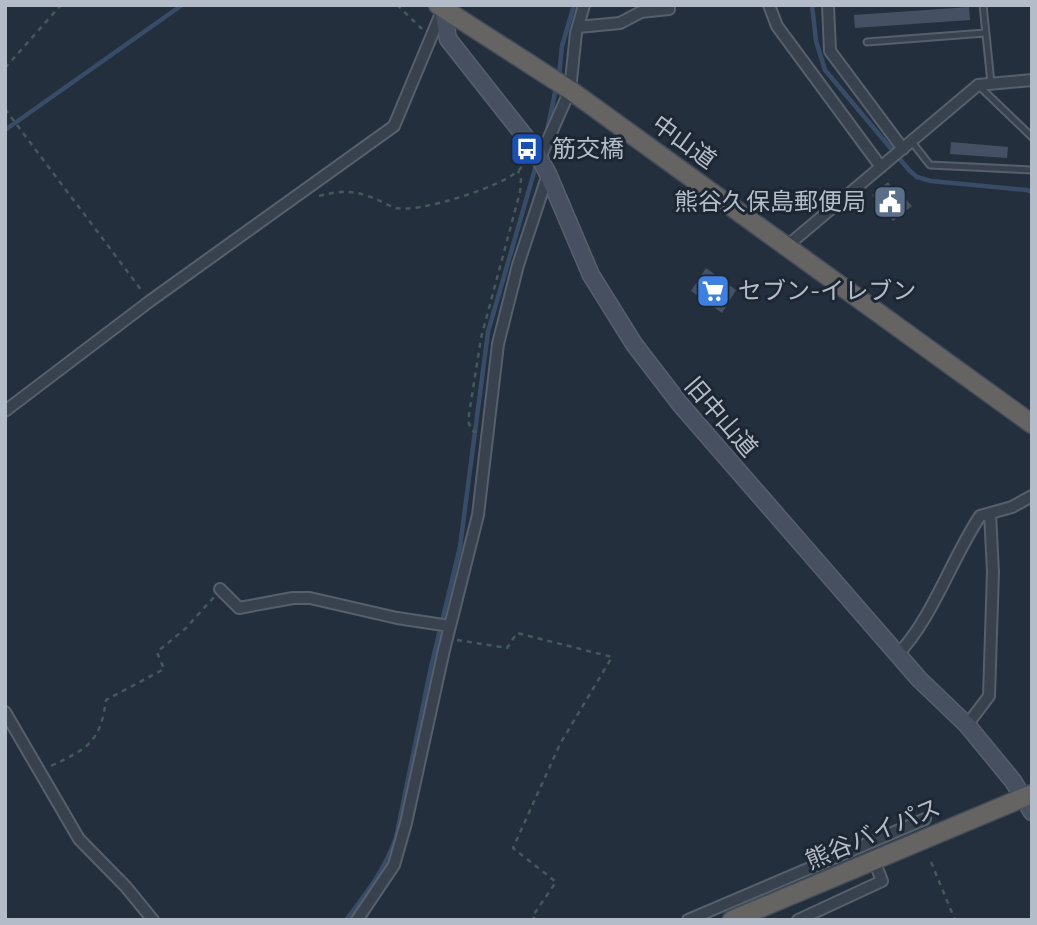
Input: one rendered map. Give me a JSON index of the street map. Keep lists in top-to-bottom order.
{
  "streets": {
    "highway": ["中山道", "熊谷バイパス"],
    "main road": ["旧中山道"]
  },
  "crossings": [
    ["中山道", "旧中山道"],
    ["旧中山道", "熊谷バイパス"]
  ],
  "places": {
    "bus stop": ["筋交橋"],
    "public building": ["熊谷久保島郵便局"],
    "supermarket": ["セブン-イレブン"]
  }
}
